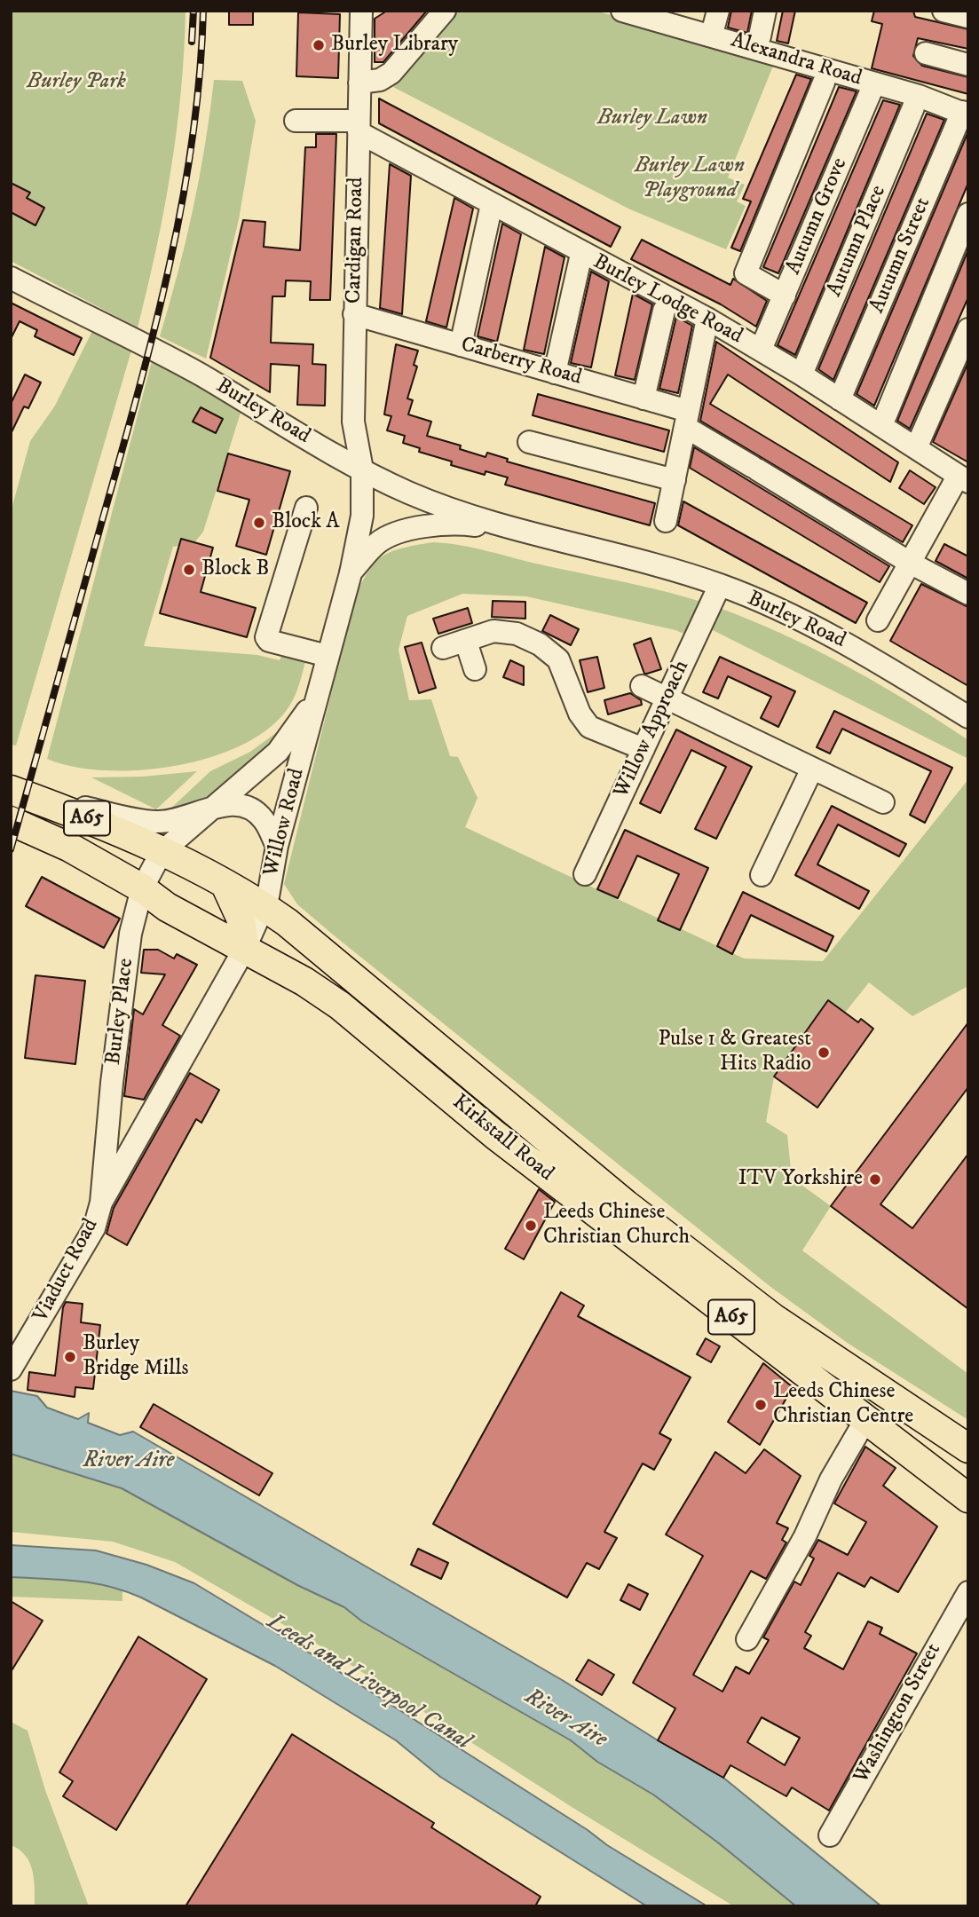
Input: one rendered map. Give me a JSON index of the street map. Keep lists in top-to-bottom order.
{
  "streets": {
    "main road": ["A65", "Kirkstall Road"],
    "street": [
      "Alexandra Road",
      "Autumn Grove",
      "Cardigan Road",
      "Autumn Place",
      "Autumn Street",
      "Burley Lodge Road",
      "Carberry Road",
      "Burley Road",
      "Willow Approach",
      "Willow Road",
      "Burley Place",
      "Viaduct Road",
      "Washington Street"
    ]
  },
  "crossings": [
    ["Alexandra Road", "Autumn Grove"],
    ["Alexandra Road", "Autumn Street"],
    ["Autumn Grove", "Burley Lodge Road"],
    ["Cardigan Road", "Burley Lodge Road"],
    ["Cardigan Road", "Carberry Road"],
    ["Cardigan Road", "Burley Road"],
    ["Cardigan Road", "Willow Road"],
    ["Autumn Place", "Burley Lodge Road"],
    ["Autumn Street", "Burley Lodge Road"],
    ["Burley Road", "Willow Approach"],
    ["Burley Road", "Willow Road"],
    ["Willow Road", "Burley Place"],
    ["Willow Road", "Kirkstall Road"],
    ["Burley Place", "Kirkstall Road"],
    ["Burley Place", "Viaduct Road"]
  ],
  "water": ["River Aire", "Leeds and Liverpool Canal"],
  "parks": ["Burley Park", "Burley Lawn", "Burley Lawn Playground"],
  "places": [
    "Burley Library",
    "Block A",
    "Block B",
    "Pulse 1 & Greatest Hits Radio",
    "ITV Yorkshire",
    "Leeds Chinese Christian Church",
    "Burley Bridge Mills",
    "Leeds Chinese Christian Centre"
  ]
}
